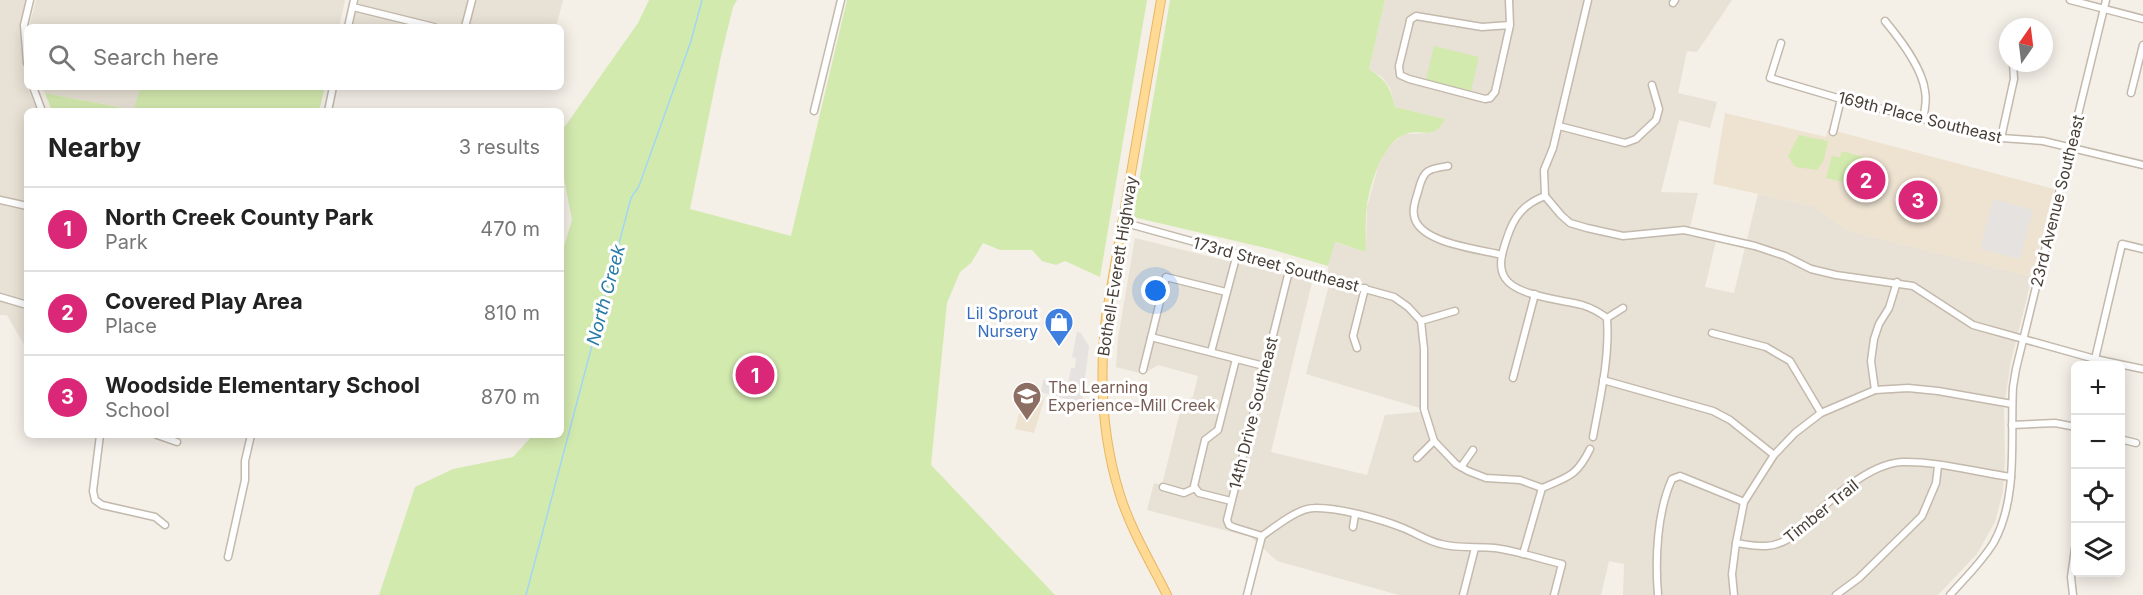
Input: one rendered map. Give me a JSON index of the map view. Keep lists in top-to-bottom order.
{
  "streets": {
    "main road": ["Bothell-Everett Highway"],
    "street": [
      "169th Place Southeast",
      "23rd Avenue Southeast",
      "173rd Street Southeast",
      "14th Drive Southeast",
      "Timber Trail"
    ]
  },
  "crossings": [
    ["169th Place Southeast", "23rd Avenue Southeast"],
    ["23rd Avenue Southeast", "Timber Trail"],
    ["173rd Street Southeast", "Bothell-Everett Highway"],
    ["173rd Street Southeast", "14th Drive Southeast"]
  ],
  "water": ["North Creek"],
  "places": {
    "shop": ["Lil Sprout Nursery"],
    "school or university": ["The Learning Experience-Mill Creek"]
  },
  "north": "top",
  "page": {
    "search": "Search here",
    "heading": ["Nearby", "3 results"],
    "pins": ["2", "3", "1"],
    "list": [
      {
        "mark": "1",
        "name": "North Creek County Park",
        "note": "Park",
        "value": "470 m"
      },
      {
        "mark": "2",
        "name": "Covered Play Area",
        "note": "Place",
        "value": "810 m"
      },
      {
        "mark": "3",
        "name": "Woodside Elementary School",
        "note": "School",
        "value": "870 m"
      }
    ],
    "map_buttons": ["+", "−"]
  }
}
